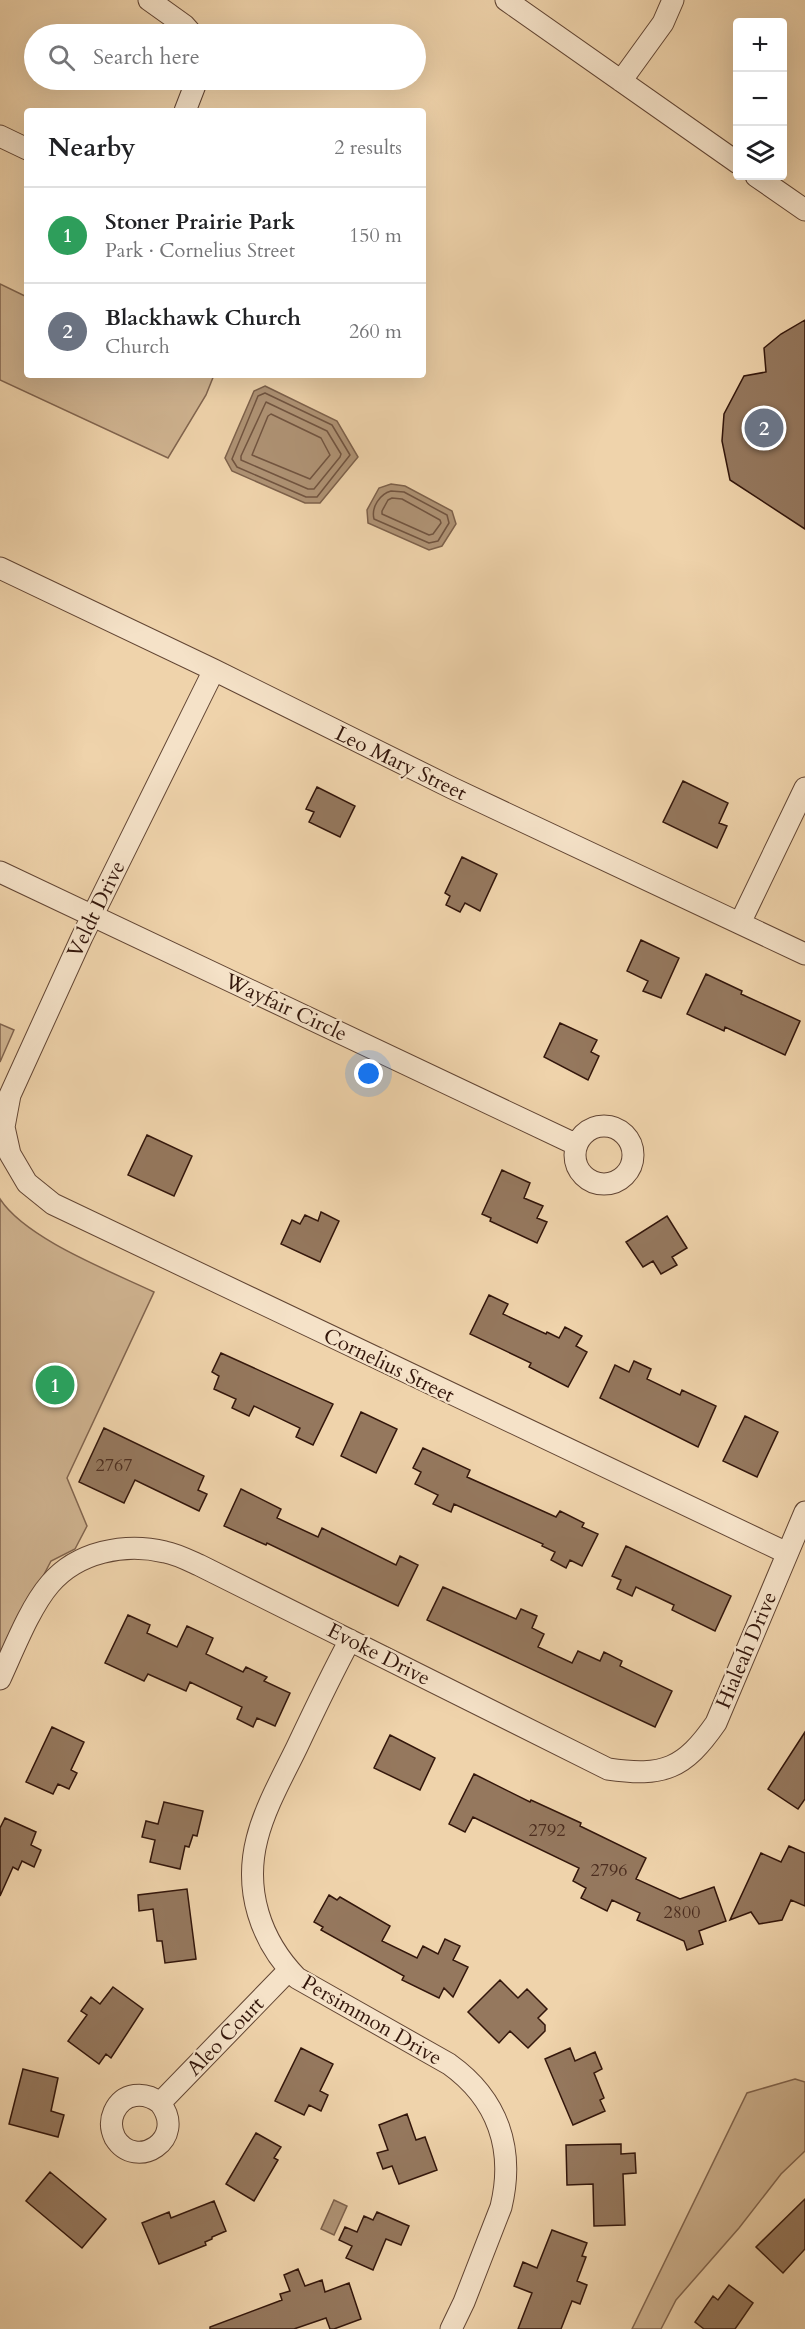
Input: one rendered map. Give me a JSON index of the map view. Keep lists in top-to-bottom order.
{
  "streets": {
    "street": [
      "Leo Mary Street",
      "Veldt Drive",
      "Wayfair Circle",
      "Cornelius Street",
      "Hialeah Drive",
      "Evoke Drive",
      "Persimmon Drive",
      "Aleo Court"
    ]
  },
  "crossings": [
    ["Leo Mary Street", "Veldt Drive"],
    ["Veldt Drive", "Wayfair Circle"],
    ["Veldt Drive", "Cornelius Street"],
    ["Cornelius Street", "Hialeah Drive"],
    ["Hialeah Drive", "Evoke Drive"],
    ["Evoke Drive", "Persimmon Drive"],
    ["Persimmon Drive", "Aleo Court"]
  ],
  "house_numbers": [
    "2767",
    "2792",
    "2796",
    "2800"
  ],
  "page": {
    "map_buttons": ["+", "−"],
    "search": "Search here",
    "heading": ["Nearby", "2 results"],
    "list": [
      {
        "mark": "1",
        "name": "Stoner Prairie Park",
        "note": "Park · Cornelius Street",
        "value": "150 m"
      },
      {
        "mark": "2",
        "name": "Blackhawk Church",
        "note": "Church",
        "value": "260 m"
      }
    ],
    "pins": ["2", "1"]
  }
}
